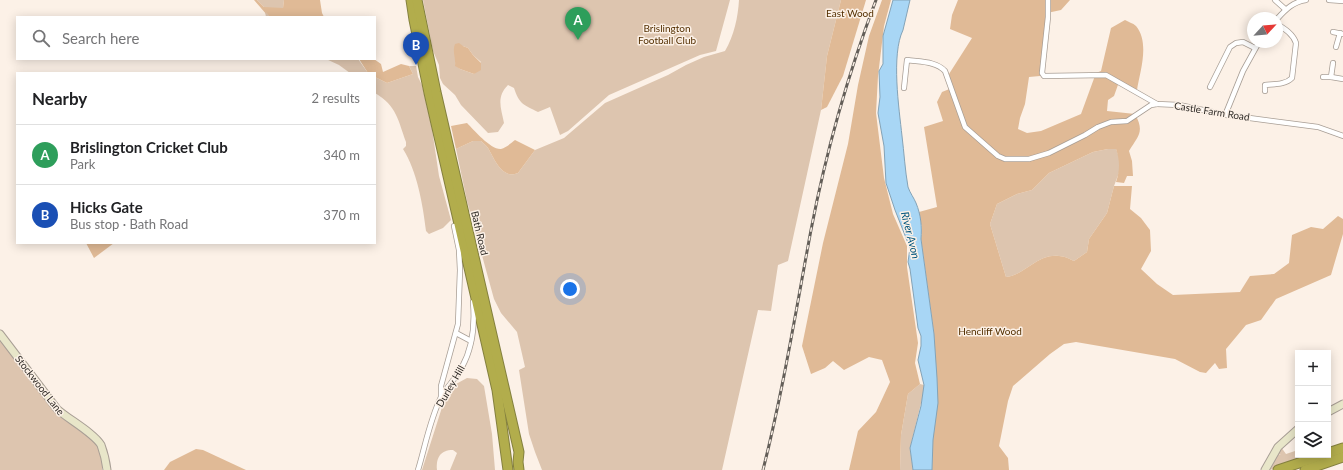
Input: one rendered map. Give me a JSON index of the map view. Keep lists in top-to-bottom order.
{
  "streets": {
    "highway": ["Bath Road"],
    "street": ["Castle Farm Road", "Stockwood Lane", "Durley Hill"]
  },
  "crossings": [
    ["Bath Road", "Durley Hill"]
  ],
  "water": ["River Avon"],
  "parks": ["East Wood", "Brislington Football Club", "Hencliff Wood"],
  "north": "top right",
  "page": {
    "pins": ["A", "B"],
    "search": "Search here",
    "heading": ["Nearby", "2 results"],
    "list": [
      {
        "mark": "A",
        "name": "Brislington Cricket Club",
        "note": "Park",
        "value": "340 m"
      },
      {
        "mark": "B",
        "name": "Hicks Gate",
        "note": "Bus stop · Bath Road",
        "value": "370 m"
      }
    ],
    "map_buttons": ["+", "−"]
  }
}
